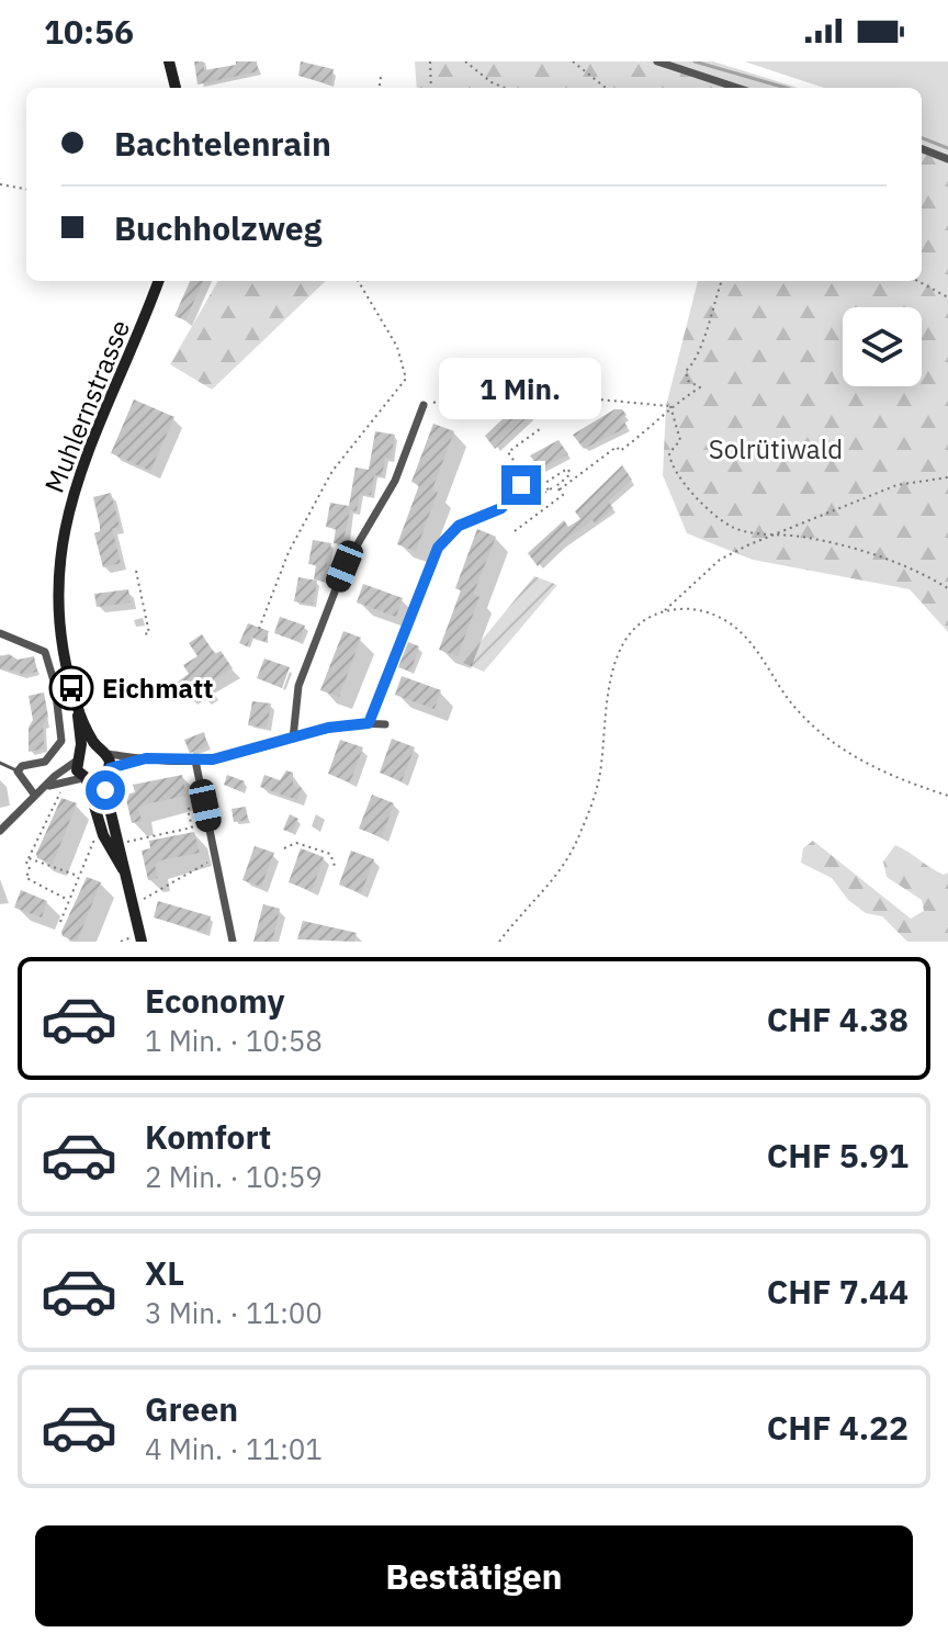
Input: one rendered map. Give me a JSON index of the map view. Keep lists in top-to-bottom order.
{
  "streets": {
    "street": ["Muhlernstrasse"]
  },
  "parks": ["Solrütiwald"],
  "places": {
    "bus stop": ["Eichmatt"]
  },
  "page": {
    "status": "10:56",
    "banner": ["Bachtelenrain", "Buchholzweg"],
    "bubble": "1 Min.",
    "list": [
      {
        "name": "Economy",
        "note": "1 Min. · 10:58",
        "value": "CHF 4.38"
      },
      {
        "name": "Komfort",
        "note": "2 Min. · 10:59",
        "value": "CHF 5.91"
      },
      {
        "name": "XL",
        "note": "3 Min. · 11:00",
        "value": "CHF 7.44"
      },
      {
        "name": "Green",
        "note": "4 Min. · 11:01",
        "value": "CHF 4.22"
      }
    ],
    "buttons": "Bestätigen"
  }
}
